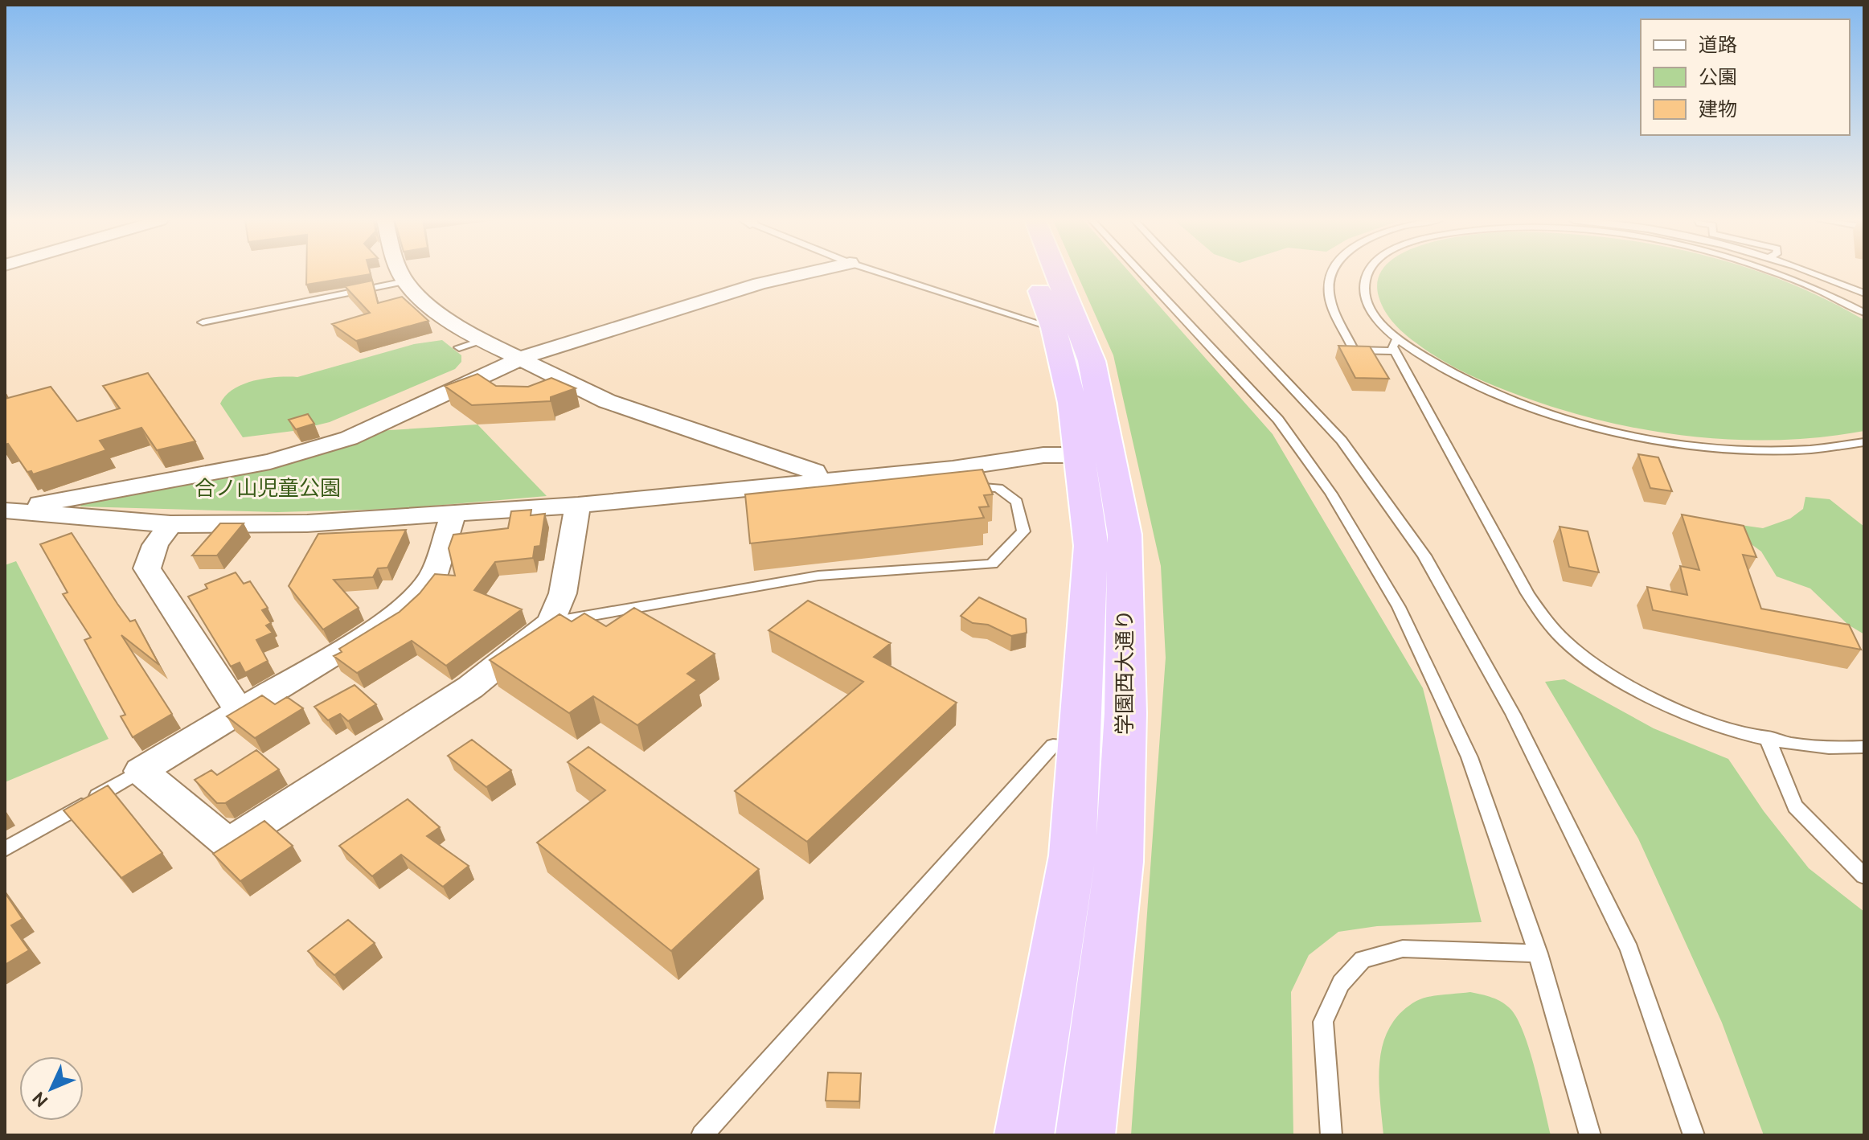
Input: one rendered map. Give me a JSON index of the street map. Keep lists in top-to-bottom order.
{
  "streets": {
    "highway": ["学園西大通り"]
  },
  "parks": ["合ノ山児童公園"],
  "legend": ["道路", "公園", "建物"],
  "north": "bottom left"
}
